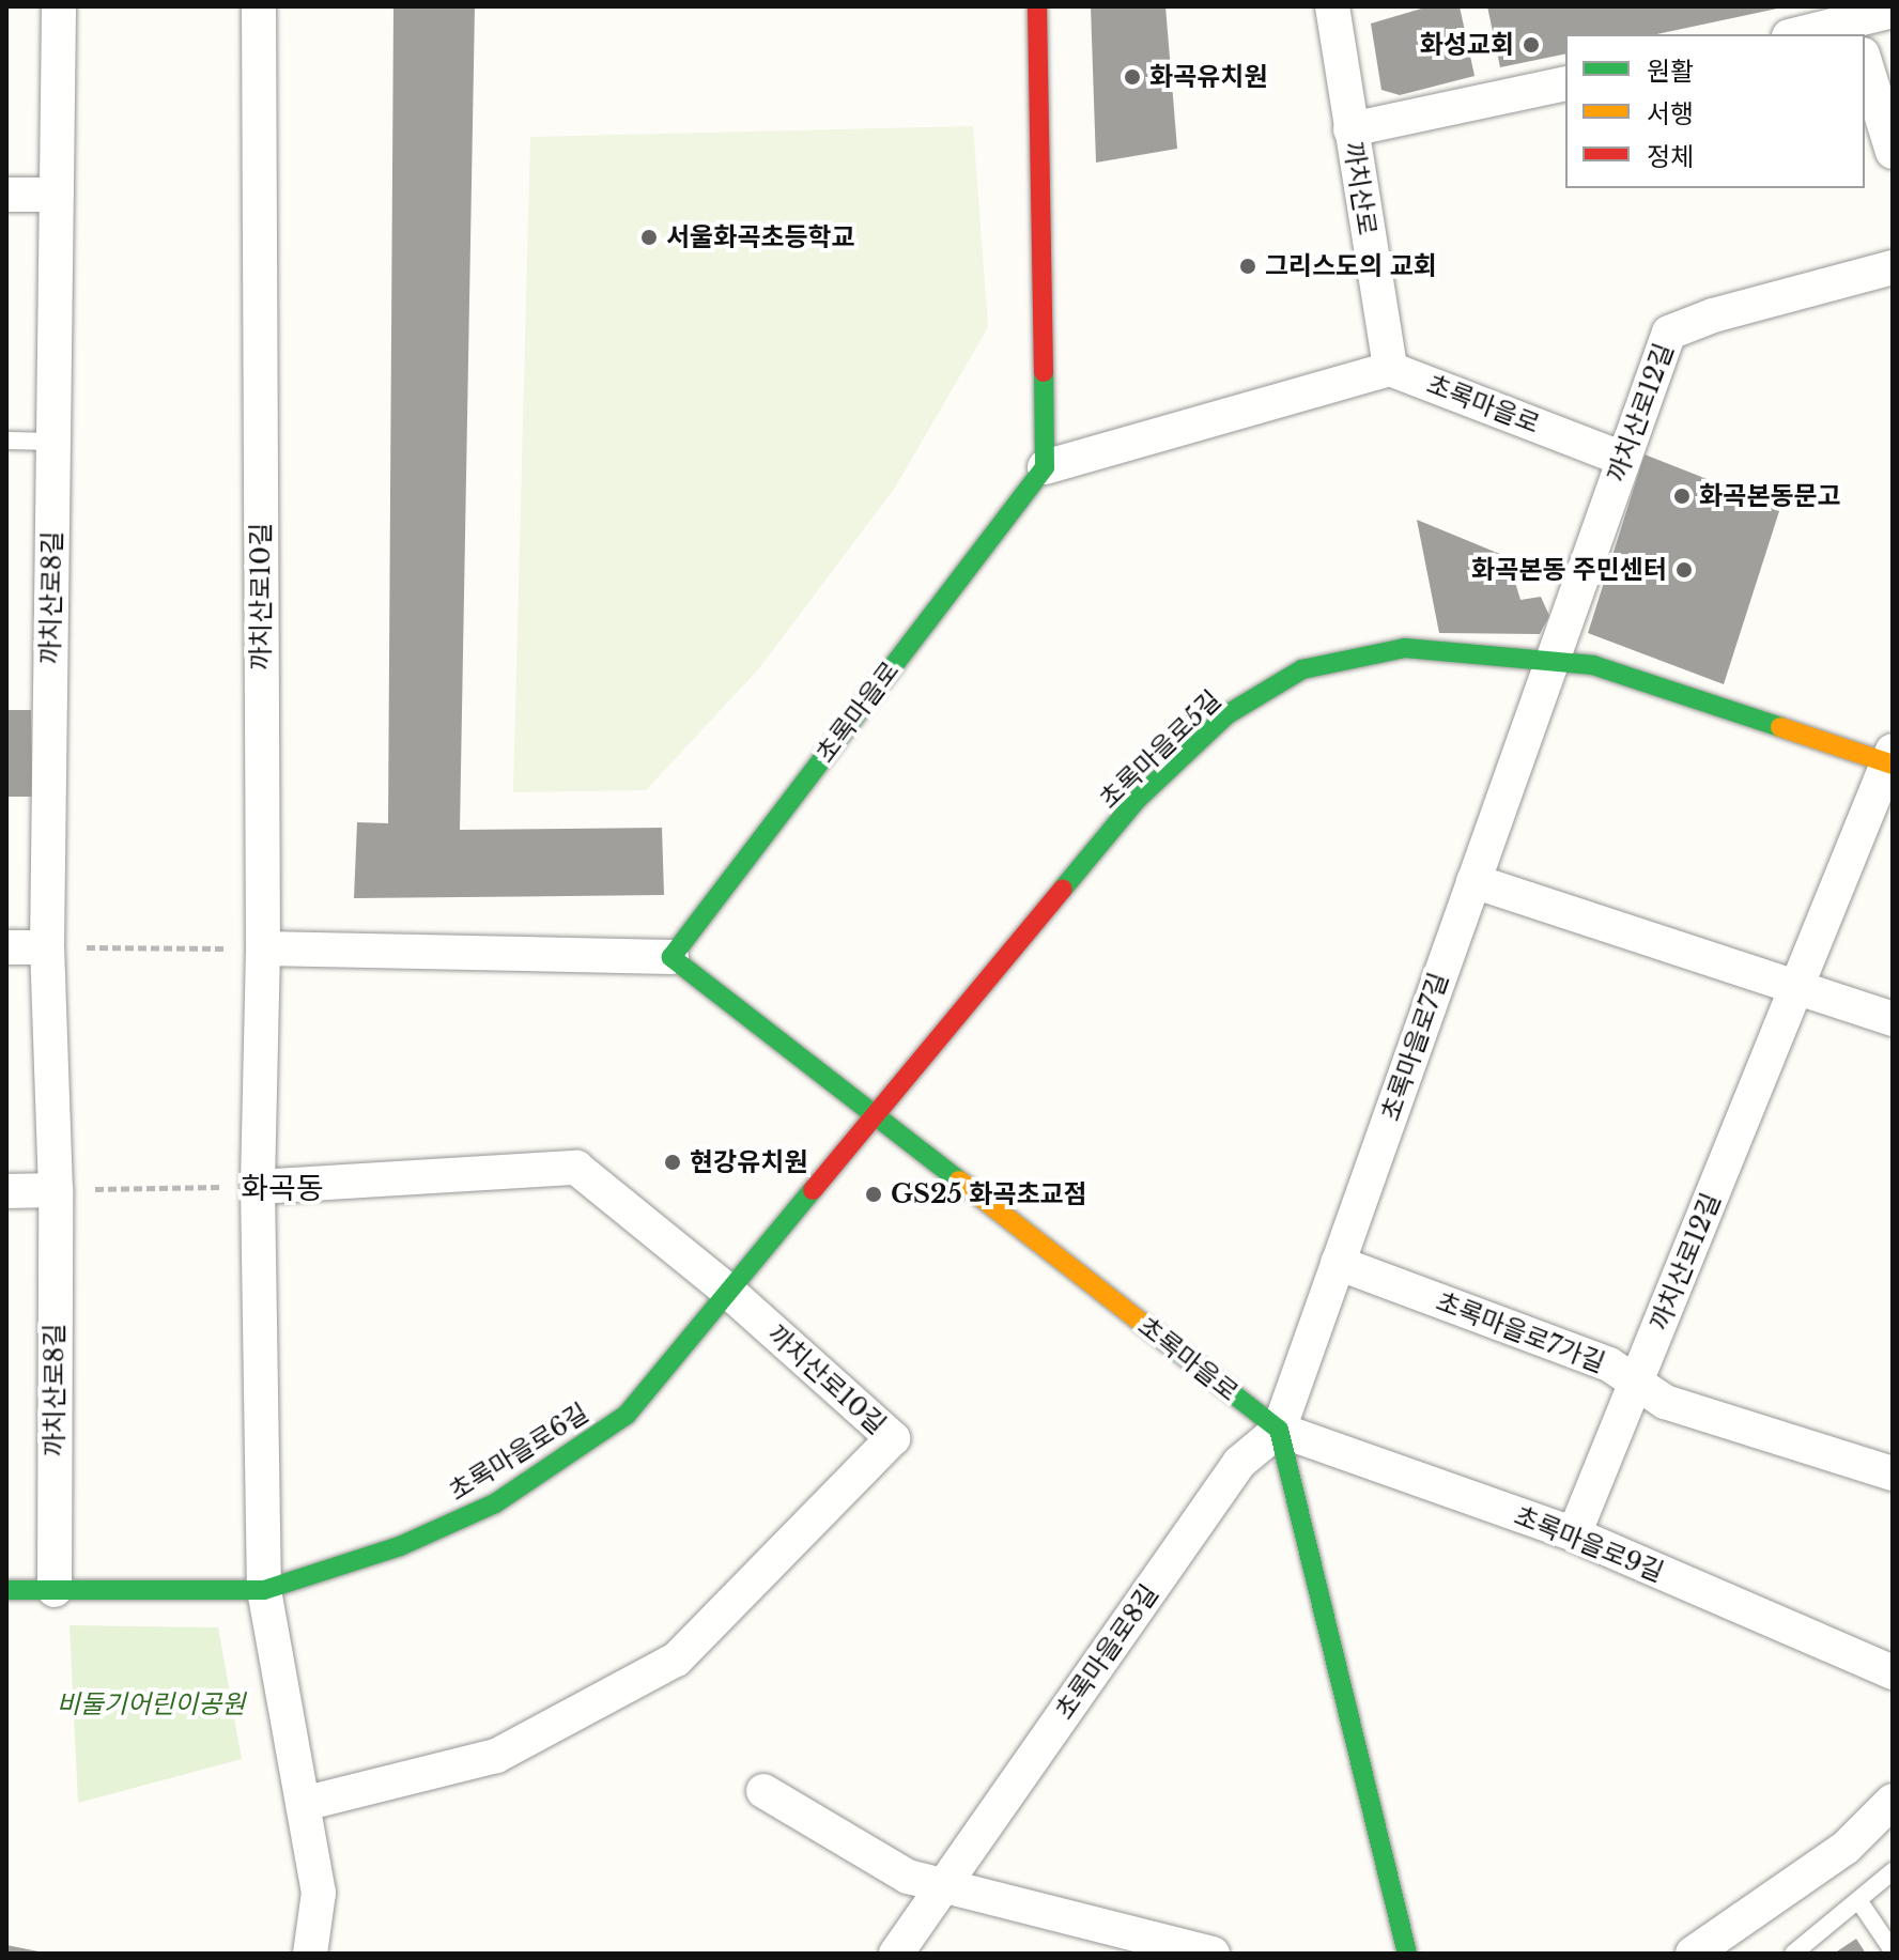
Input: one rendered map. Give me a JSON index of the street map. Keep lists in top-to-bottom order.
{
  "streets": {
    "street": [
      "까치산로",
      "초록마을로",
      "까치산로12길",
      "까치산로10길",
      "까치산로8길",
      "초록마을로5길",
      "초록마을로7길",
      "초록마을로7가길",
      "초록마을로6길",
      "초록마을로9길",
      "초록마을로8길"
    ]
  },
  "crossings": [
    ["까치산로", "초록마을로"],
    ["초록마을로", "까치산로12길"],
    ["초록마을로", "초록마을로5길"],
    ["초록마을로", "초록마을로7길"],
    ["초록마을로", "초록마을로6길"],
    ["초록마을로", "초록마을로9길"],
    ["초록마을로", "초록마을로8길"],
    ["까치산로12길", "초록마을로5길"],
    ["까치산로12길", "초록마을로7길"],
    ["까치산로12길", "초록마을로7가길"],
    ["까치산로12길", "초록마을로9길"],
    ["까치산로10길", "초록마을로6길"],
    ["까치산로8길", "초록마을로6길"],
    ["초록마을로5길", "초록마을로7길"],
    ["초록마을로5길", "초록마을로6길"],
    ["초록마을로7길", "초록마을로7가길"],
    ["초록마을로7길", "초록마을로9길"],
    ["초록마을로7길", "초록마을로8길"],
    ["초록마을로9길", "초록마을로8길"]
  ],
  "districts": ["화곡동"],
  "parks": ["비둘기어린이공원"],
  "places": [
    "화성교회",
    "화곡유치원",
    "서울화곡초등학교",
    "그리스도의 교회",
    "화곡본동문고",
    "화곡본동 주민센터",
    "현강유치원",
    "GS25 화곡초교점"
  ],
  "legend": ["원활", "서행", "정체"]
}
